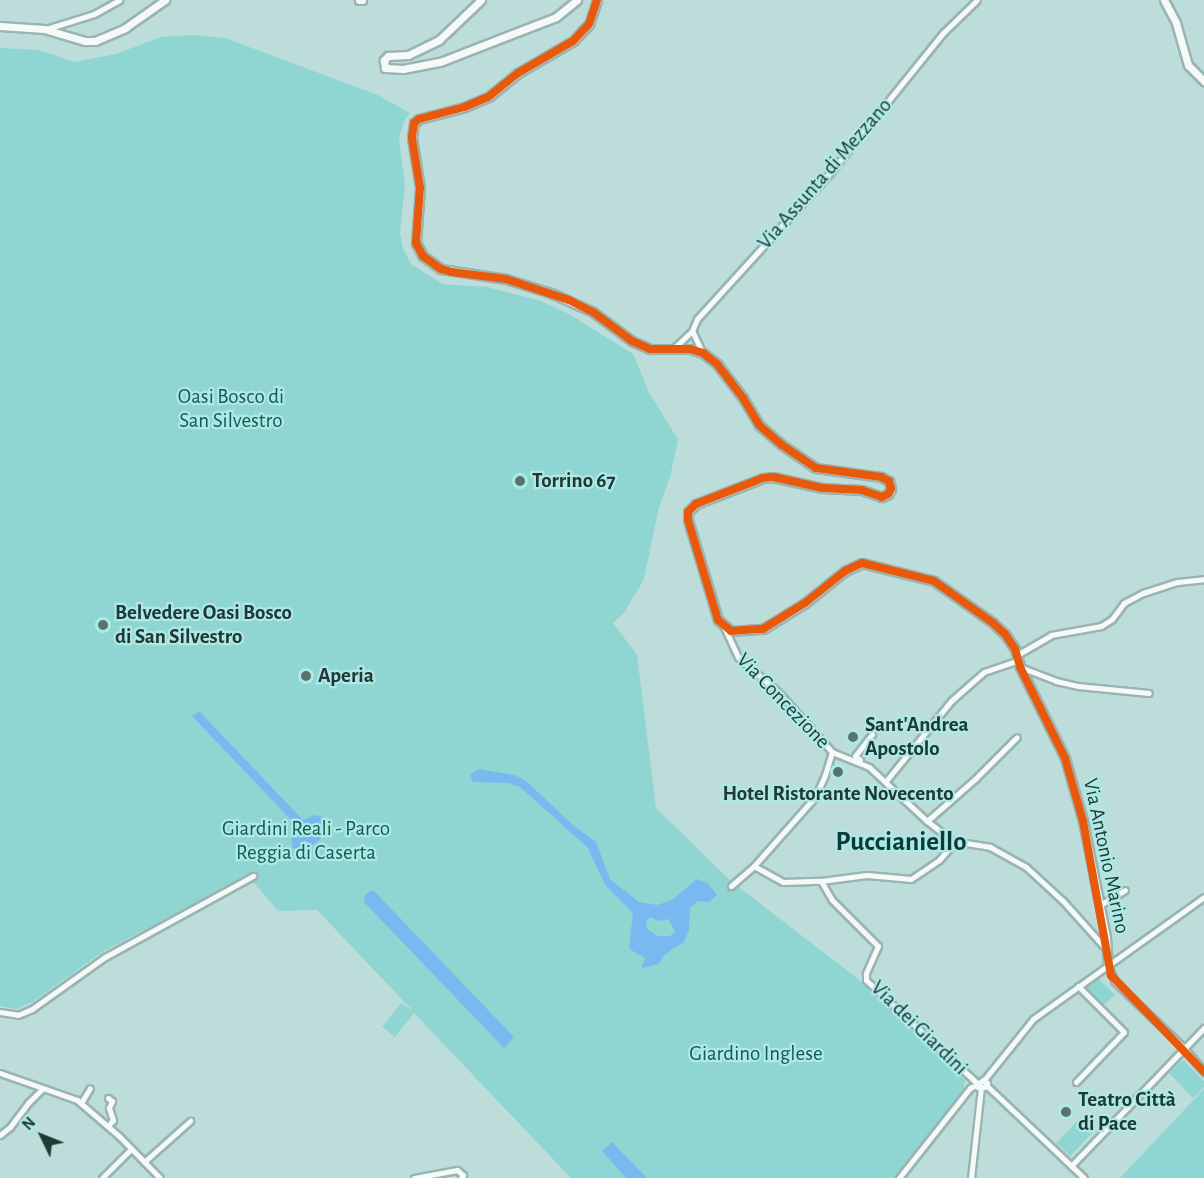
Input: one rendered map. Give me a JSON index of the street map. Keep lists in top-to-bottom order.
{
  "streets": {
    "street": [
      "Via Assunta di Mezzano",
      "Via Concezione",
      "Via Antonio Marino",
      "Via dei Giardini"
    ]
  },
  "crossings": [
    ["Via Concezione", "Via Antonio Marino"]
  ],
  "districts": ["Puccianiello"],
  "parks": ["Oasi Bosco di San Silvestro", "Giardini Reali - Parco Reggia di Caserta", "Giardino Inglese"],
  "places": [
    "Torrino 67",
    "Belvedere Oasi Bosco di San Silvestro",
    "Aperia",
    "Sant'Andrea Apostolo",
    "Hotel Ristorante Novecento",
    "Teatro Città di Pace"
  ],
  "north": "top left"
}
